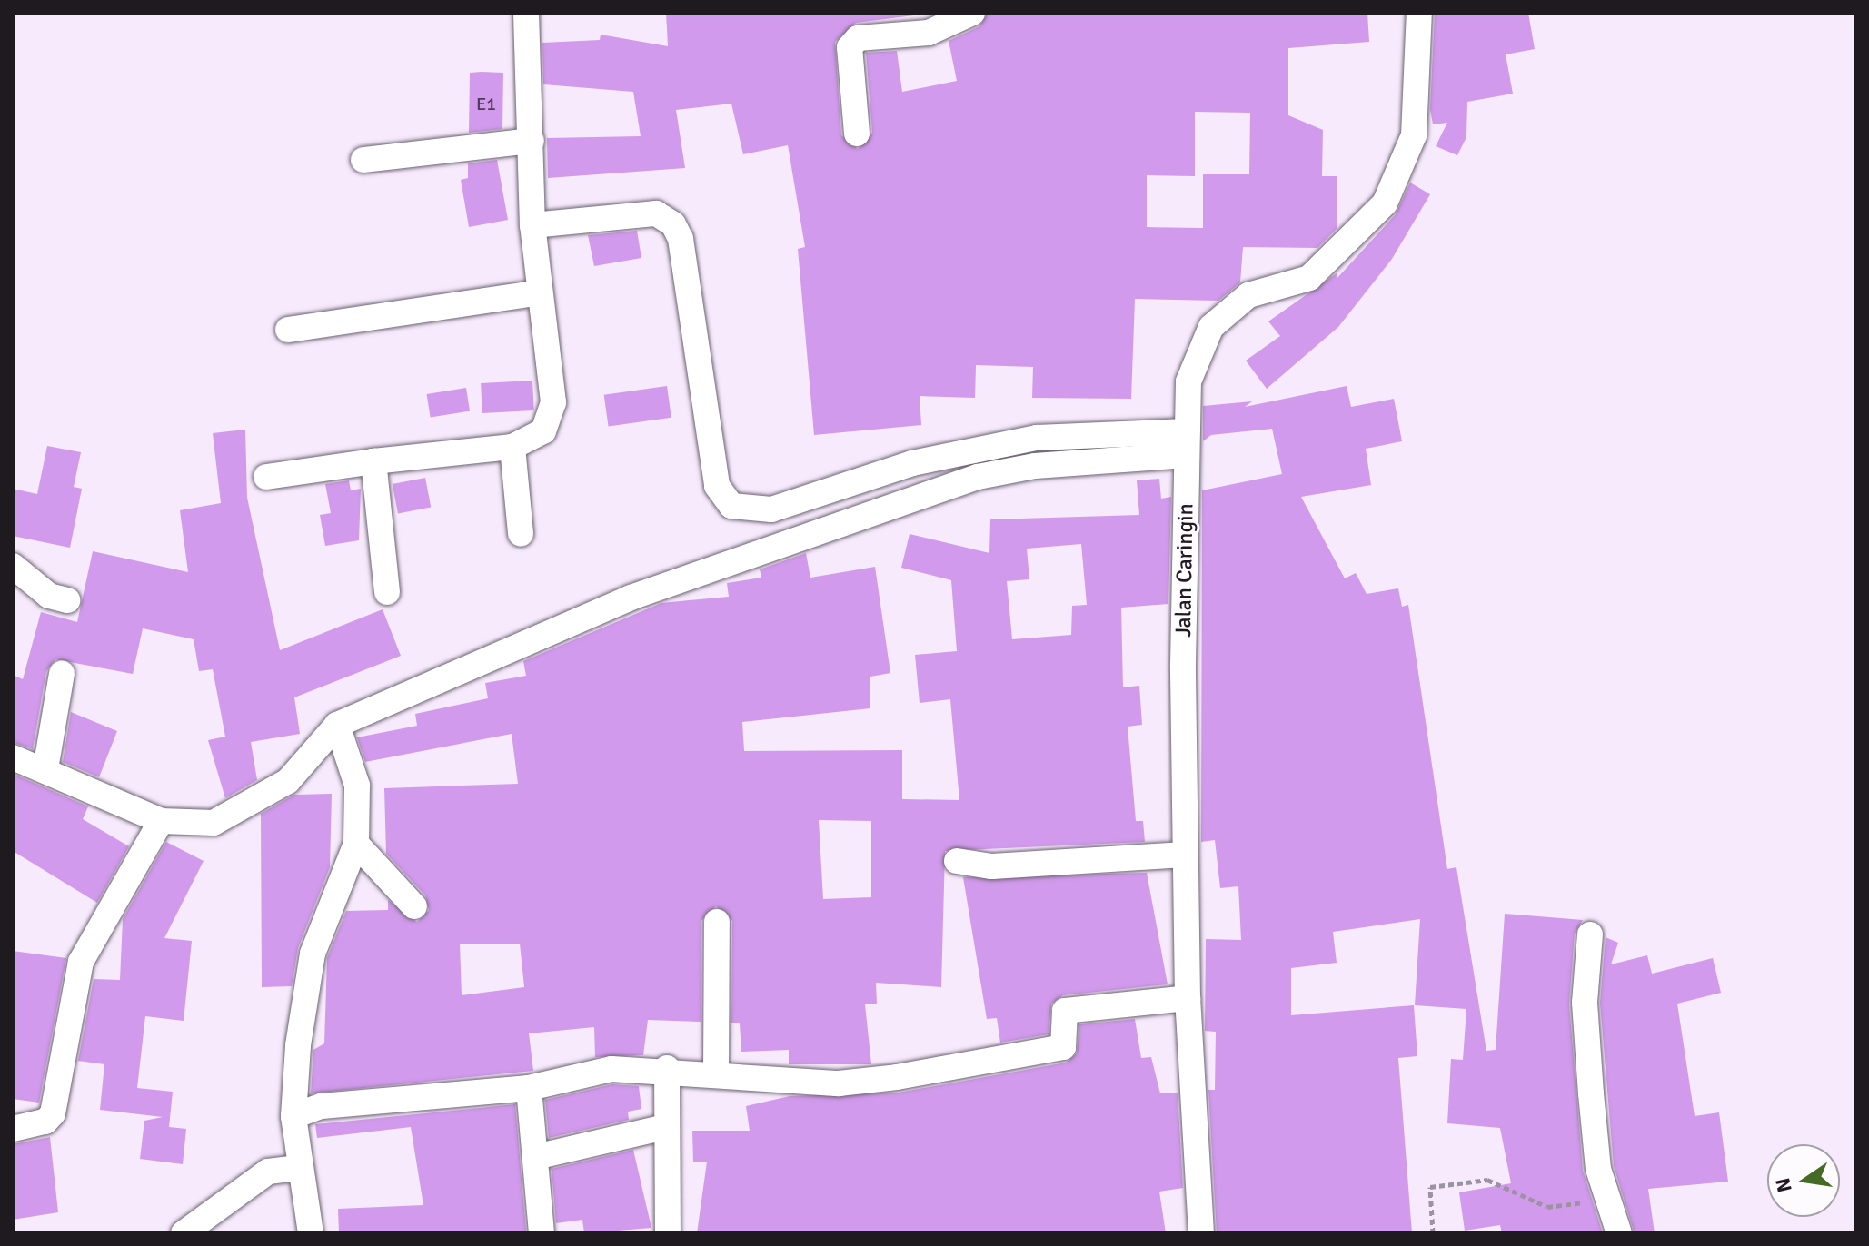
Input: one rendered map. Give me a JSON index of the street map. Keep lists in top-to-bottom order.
{
  "streets": {
    "street": ["Jalan Caringin"]
  },
  "house_numbers": ["E1"],
  "north": "left"
}
